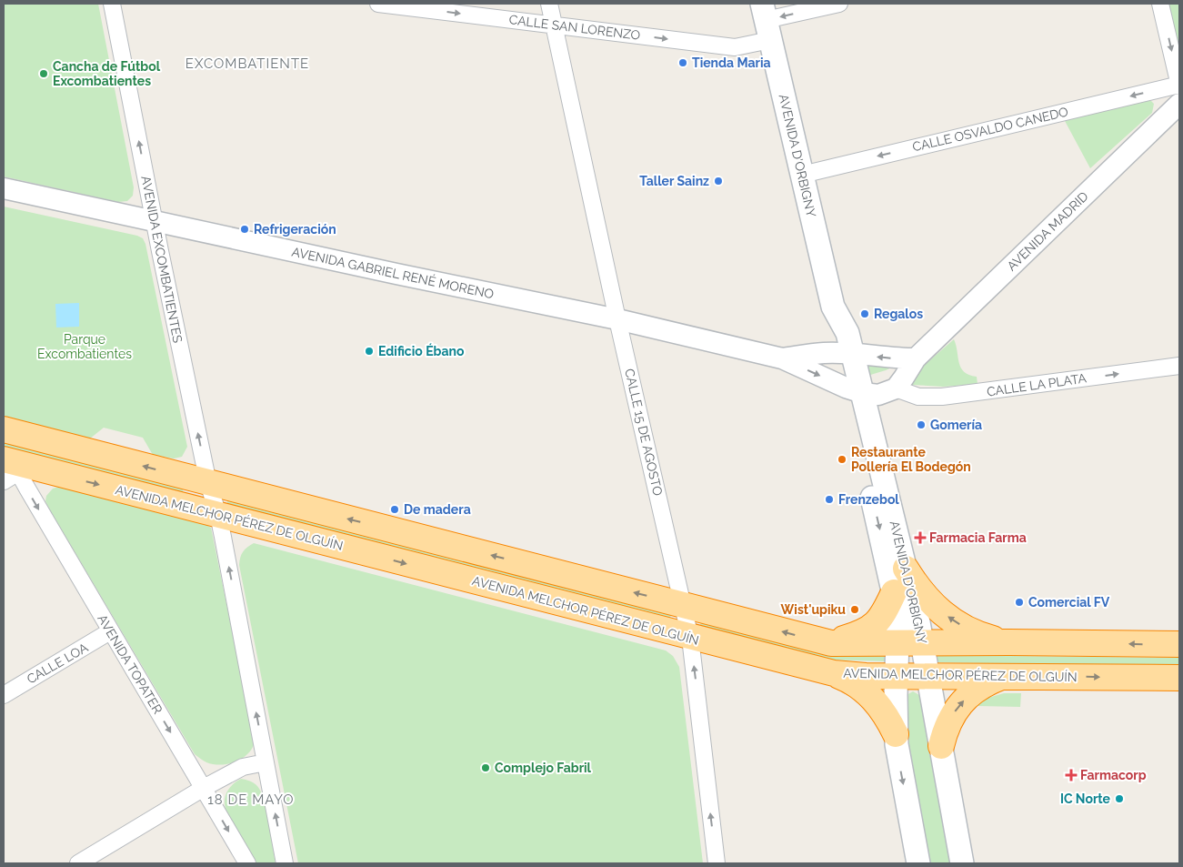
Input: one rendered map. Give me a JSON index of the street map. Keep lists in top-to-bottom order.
{
  "streets": {
    "highway": ["AVENIDA MELCHOR PÉREZ DE OLGUÍN"],
    "main road": ["AVENIDA D'ORBIGNY"],
    "street": [
      "CALLE SAN LORENZO",
      "CALLE OSVALDO CANEDO",
      "AVENIDA MADRID",
      "AVENIDA EXCOMBATIENTES",
      "AVENIDA GABRIEL RENÉ MORENO",
      "CALLE LA PLATA",
      "CALLE 15 DE AGOSTO",
      "CALLE LOA",
      "AVENIDA TOPATER"
    ]
  },
  "crossings": [
    ["CALLE SAN LORENZO", "AVENIDA D'ORBIGNY"],
    ["CALLE SAN LORENZO", "CALLE 15 DE AGOSTO"],
    ["CALLE OSVALDO CANEDO", "AVENIDA D'ORBIGNY"],
    ["AVENIDA D'ORBIGNY", "AVENIDA GABRIEL RENÉ MORENO"],
    ["AVENIDA D'ORBIGNY", "AVENIDA MELCHOR PÉREZ DE OLGUÍN"],
    ["AVENIDA MADRID", "CALLE LA PLATA"],
    ["AVENIDA EXCOMBATIENTES", "AVENIDA GABRIEL RENÉ MORENO"],
    ["AVENIDA EXCOMBATIENTES", "AVENIDA MELCHOR PÉREZ DE OLGUÍN"],
    ["AVENIDA GABRIEL RENÉ MORENO", "CALLE 15 DE AGOSTO"],
    ["CALLE 15 DE AGOSTO", "AVENIDA MELCHOR PÉREZ DE OLGUÍN"],
    ["AVENIDA MELCHOR PÉREZ DE OLGUÍN", "AVENIDA TOPATER"],
    ["CALLE LOA", "AVENIDA TOPATER"]
  ],
  "one_way": ["CALLE OSVALDO CANEDO", "AVENIDA EXCOMBATIENTES", "CALLE LA PLATA"],
  "districts": ["EXCOMBATIENTE", "18 DE MAYO"],
  "parks": ["Parque Excombatientes"],
  "places": {
    "other": [
      "Tienda Maria",
      "Cancha de Fútbol Excombatientes",
      "Taller Sainz",
      "Refrigeración",
      "Regalos",
      "Edificio Ébano",
      "Gomería",
      "Restaurante Pollería El Bodegón",
      "Frenzebol",
      "De madera",
      "Comercial FV",
      "Wist'upiku",
      "Complejo Fabril",
      "IC Norte"
    ],
    "health": ["Farmacia Farma", "Farmacorp"]
  }
}
